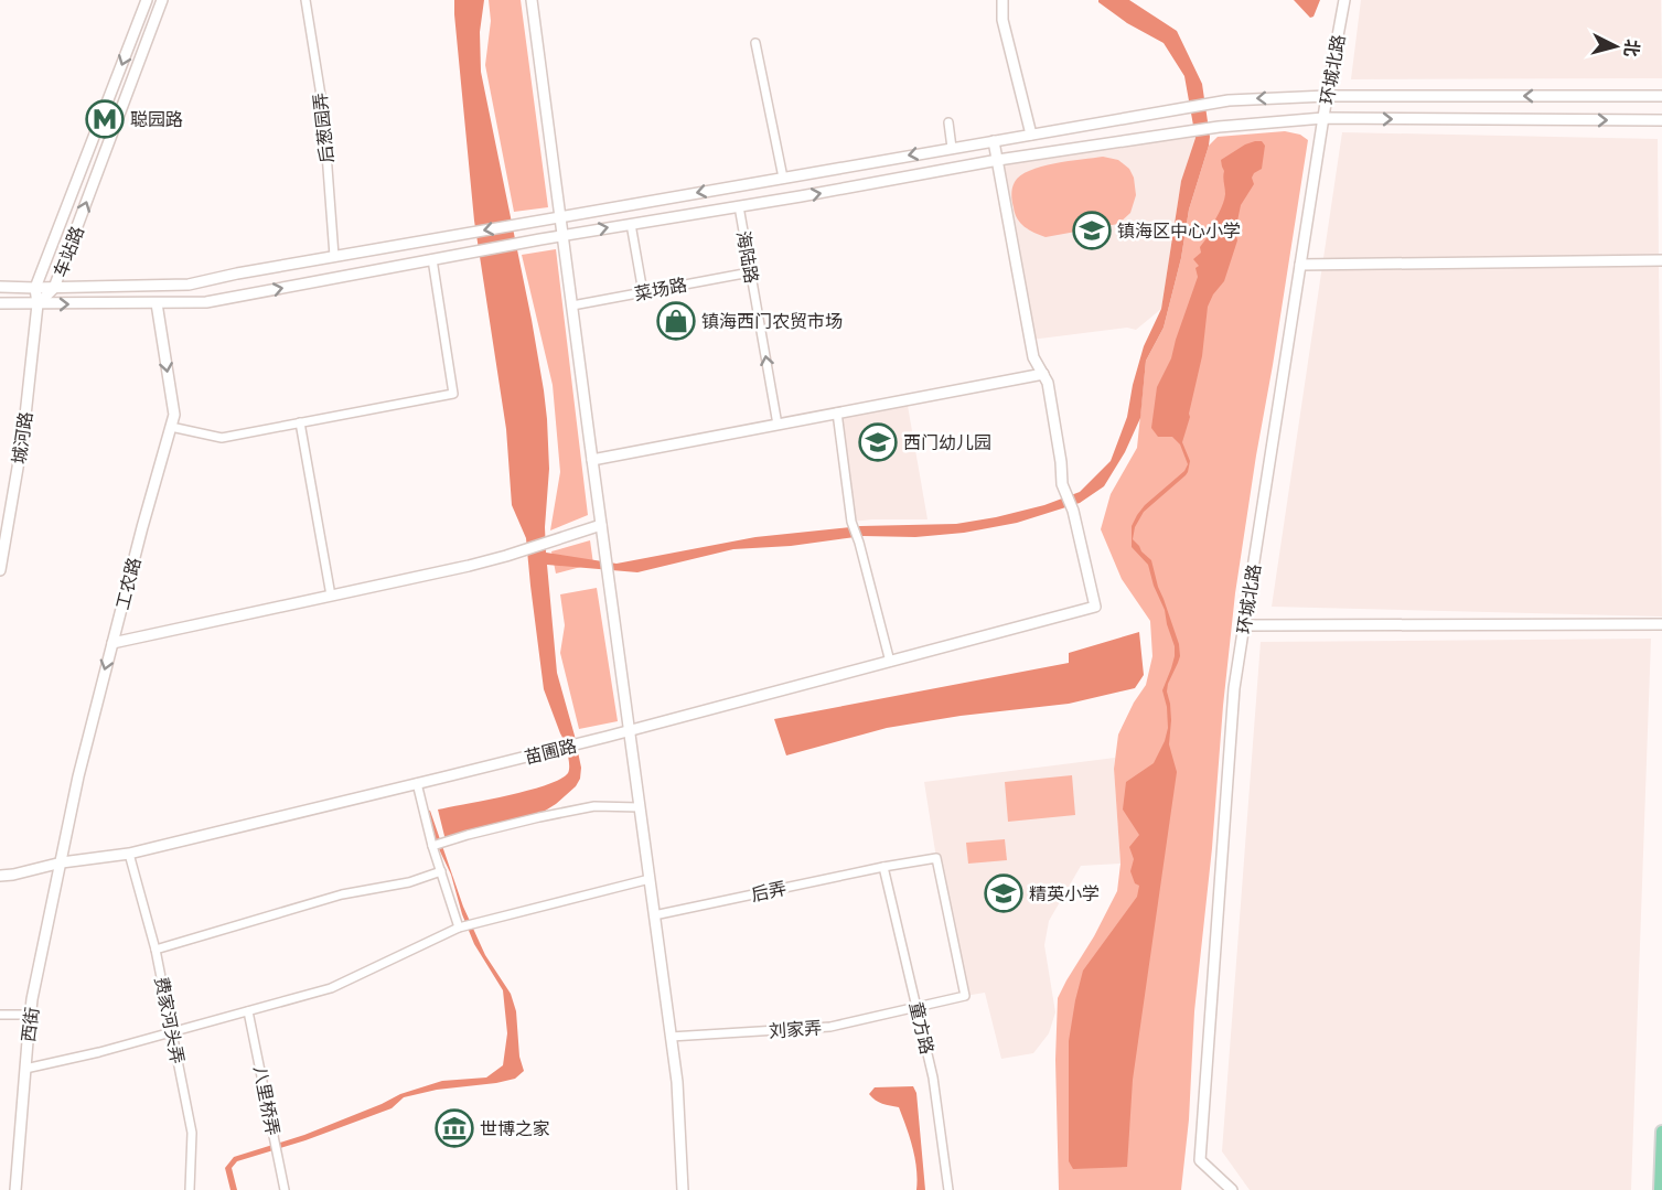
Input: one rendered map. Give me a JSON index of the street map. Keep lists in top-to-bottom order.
{
  "streets": {
    "street": [
      "环城北路",
      "后葱园弄",
      "车站路",
      "海陆路",
      "菜场路",
      "城河路",
      "工农路",
      "苗圃路",
      "后弄",
      "费家河头弄",
      "西街",
      "童方路",
      "刘家弄",
      "八里桥弄"
    ]
  },
  "crossings": [
    ["车站路", "城河路"],
    ["海陆路", "菜场路"],
    ["工农路", "苗圃路"],
    ["工农路", "西街"],
    ["苗圃路", "费家河头弄"],
    ["苗圃路", "西街"],
    ["后弄", "童方路"],
    ["后弄", "刘家弄"],
    ["童方路", "刘家弄"]
  ],
  "one_way": ["海陆路", "工农路"],
  "places": {
    "metro station": ["聪园路"],
    "school or university": ["镇海区中心小学", "西门幼儿园", "精英小学"],
    "shop": ["镇海西门农贸市场"],
    "museum": ["世博之家"]
  },
  "north": "right"
}
